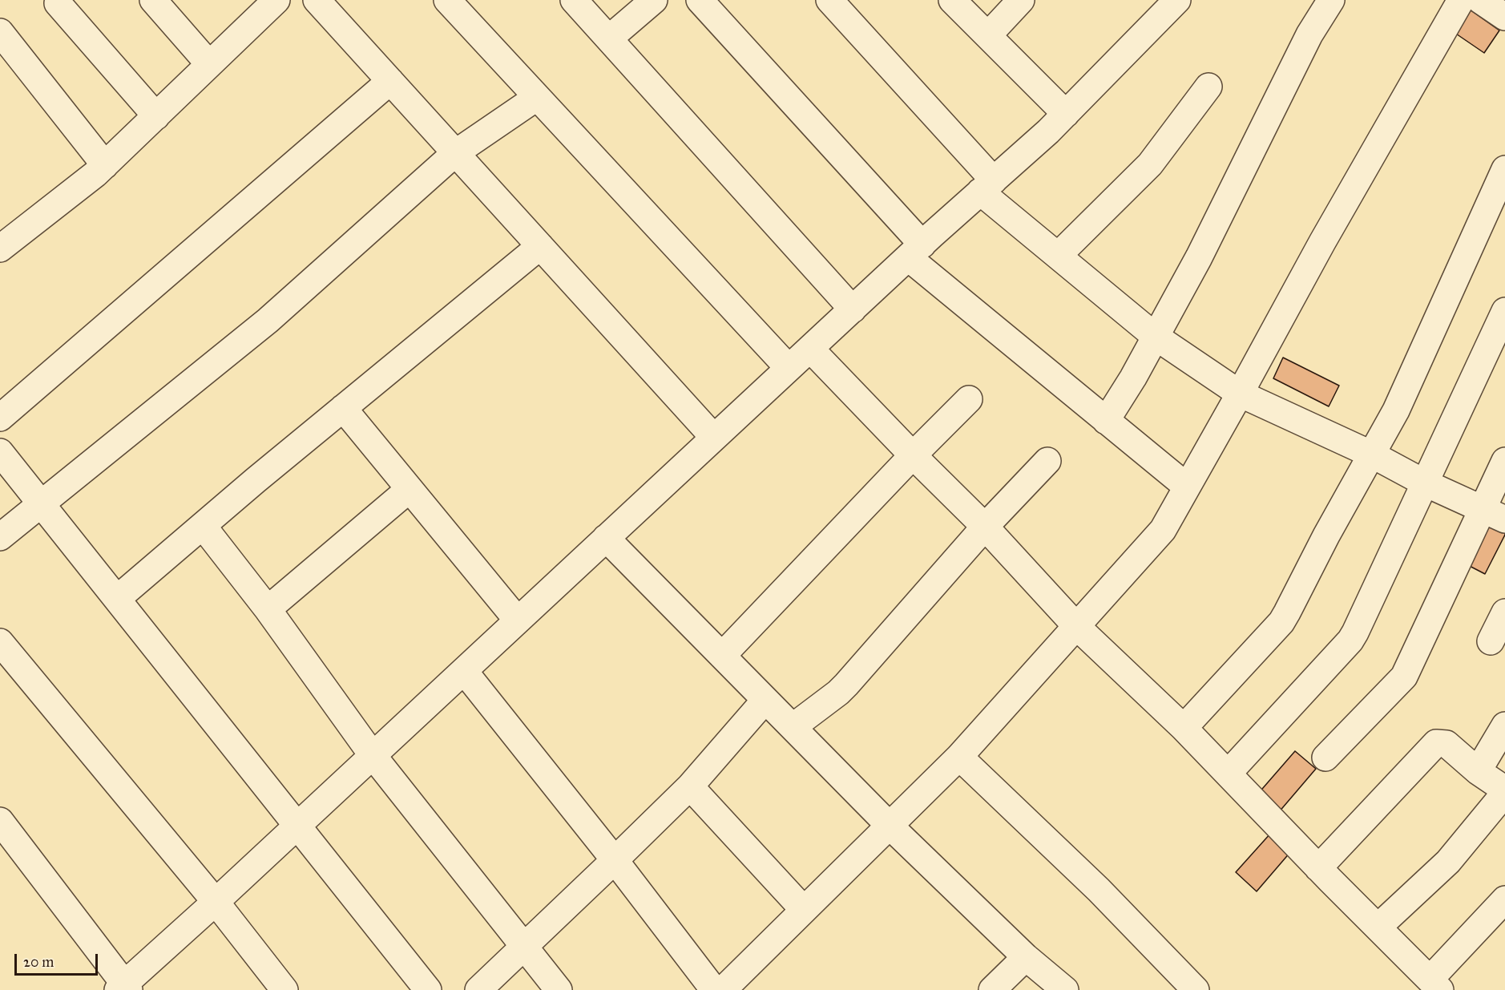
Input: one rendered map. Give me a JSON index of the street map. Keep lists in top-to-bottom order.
{
  "scale_bar": "20 m"
}
